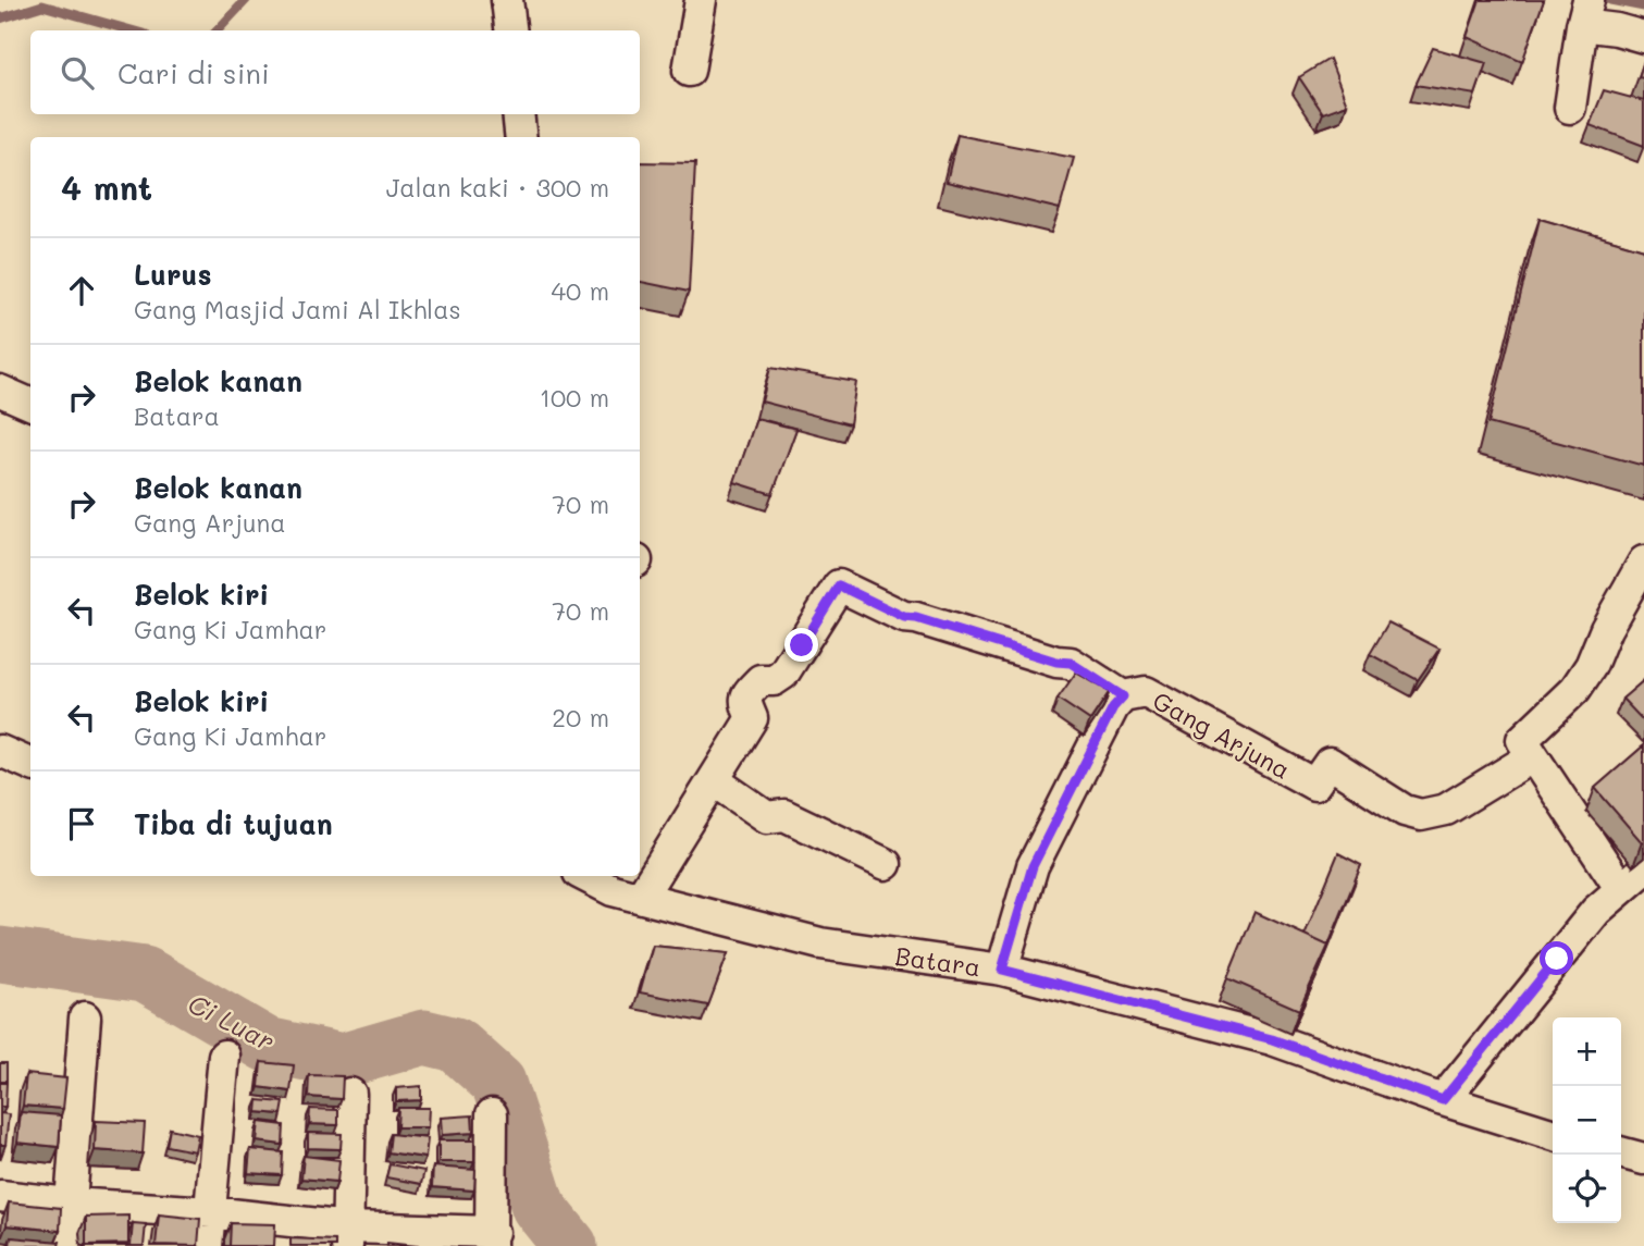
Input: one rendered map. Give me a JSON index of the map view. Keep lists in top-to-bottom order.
{
  "streets": {
    "street": ["Gang Arjuna", "Batara"]
  },
  "crossings": [
    ["Gang Arjuna", "Batara"]
  ],
  "water": ["Ci Luar"],
  "page": {
    "search": "Cari di sini",
    "heading": ["4 mnt", "Jalan kaki · 300 m"],
    "list": [
      ["Lurus", "Gang Masjid Jami Al Ikhlas", "40 m"],
      ["Belok kanan", "Batara", "100 m"],
      ["Belok kanan", "Gang Arjuna", "70 m"],
      ["Belok kiri", "Gang Ki Jamhar", "70 m"],
      ["Belok kiri", "Gang Ki Jamhar", "20 m"],
      "Tiba di tujuan"
    ],
    "map_buttons": ["+", "−"]
  }
}
